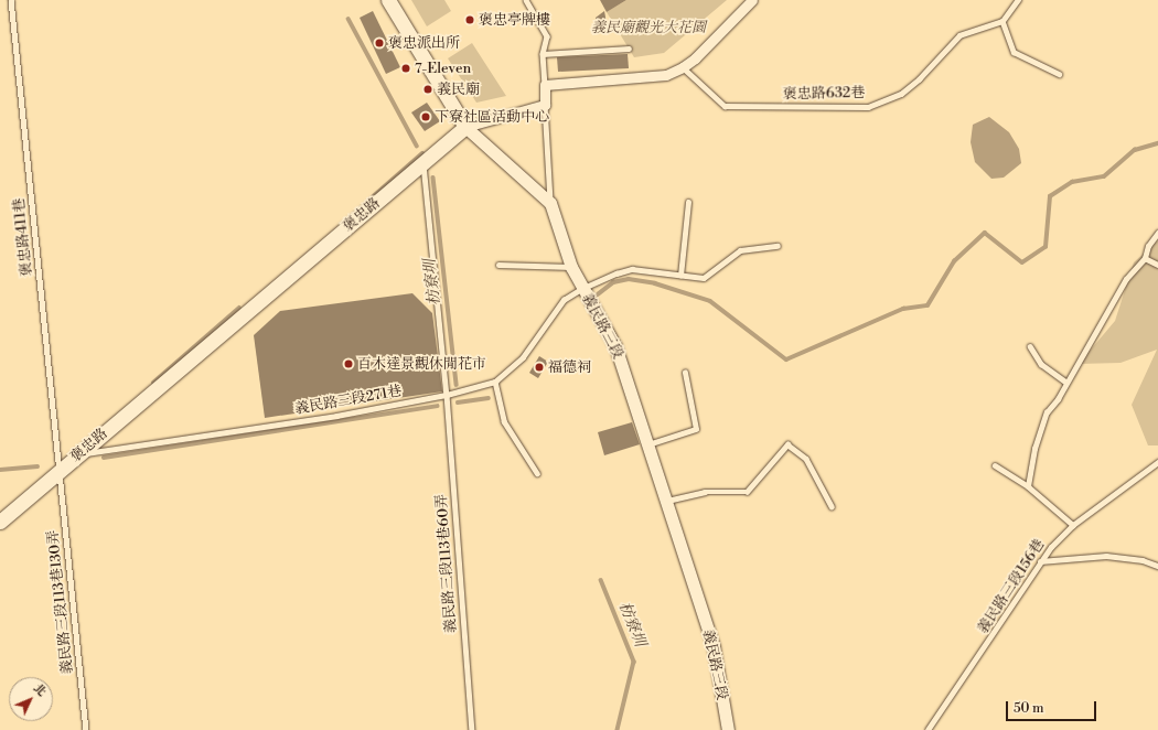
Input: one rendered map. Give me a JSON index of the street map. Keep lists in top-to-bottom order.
{
  "streets": {
    "main road": ["褒忠路", "義民路三段"],
    "lane": [
      "褒忠路632巷",
      "褒忠路411巷",
      "義民路三段271巷",
      "義民路三段113巷60弄",
      "義民路三段156巷",
      "義民路三段113巷130弄"
    ]
  },
  "crossings": [
    ["褒忠路", "褒忠路411巷"],
    ["褒忠路", "義民路三段"],
    ["褒忠路", "義民路三段271巷"],
    ["褒忠路", "義民路三段113巷60弄"],
    ["褒忠路", "義民路三段113巷130弄"],
    ["褒忠路411巷", "義民路三段113巷130弄"],
    ["義民路三段", "義民路三段271巷"],
    ["義民路三段271巷", "義民路三段113巷60弄"]
  ],
  "water": ["枋寮圳"],
  "parks": ["義民廟觀光大花園"],
  "places": [
    "褒忠亭牌樓",
    "褒忠派出所",
    "7-Eleven",
    "義民廟",
    "下寮社區活動中心",
    "百木達景觀休閒花市",
    "福德祠"
  ],
  "scale_bar": "50 m",
  "north": "top right"
}
